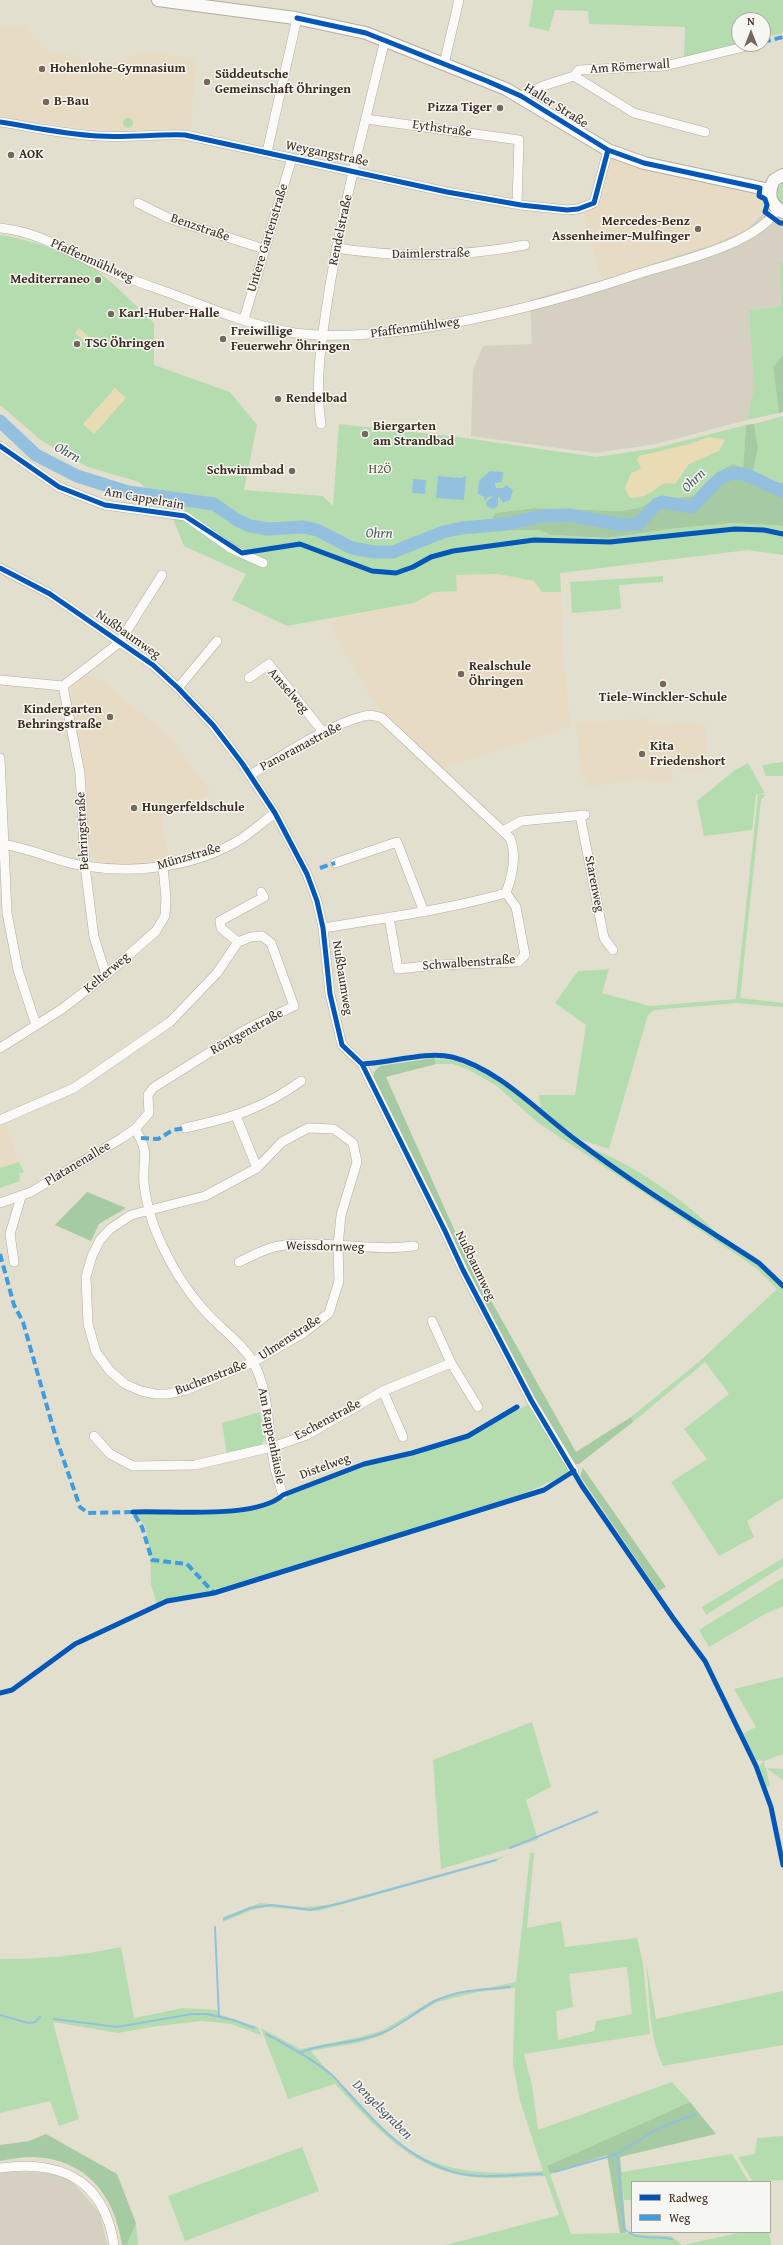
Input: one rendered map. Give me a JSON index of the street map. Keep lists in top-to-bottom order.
{
  "streets": {
    "main road": ["Haller Straße"],
    "street": [
      "Am Römerwall",
      "Eythstraße",
      "Weygangstraße",
      "Benzstraße",
      "Rendelstraße",
      "Untere Gartenstraße",
      "Daimlerstraße",
      "Pfaffenmühlweg",
      "Am Cappelrain",
      "Nußbaumweg",
      "Amselweg",
      "Panoramastraße",
      "Behringstraße",
      "Münzstraße",
      "Starenweg",
      "Schwalbenstraße",
      "Kelterweg",
      "Röntgenstraße",
      "Platanenallee",
      "Weissdornweg",
      "Ulmenstraße",
      "Buchenstraße",
      "Eschenstraße",
      "Am Rappenhäusle"
    ],
    "cycle path": ["Distelweg"]
  },
  "crossings": [
    ["Am Römerwall", "Haller Straße"],
    ["Haller Straße", "Weygangstraße"],
    ["Haller Straße", "Rendelstraße"],
    ["Eythstraße", "Weygangstraße"],
    ["Eythstraße", "Rendelstraße"],
    ["Weygangstraße", "Rendelstraße"],
    ["Weygangstraße", "Untere Gartenstraße"],
    ["Benzstraße", "Untere Gartenstraße"],
    ["Rendelstraße", "Daimlerstraße"],
    ["Rendelstraße", "Pfaffenmühlweg"],
    ["Untere Gartenstraße", "Pfaffenmühlweg"],
    ["Nußbaumweg", "Panoramastraße"],
    ["Nußbaumweg", "Münzstraße"],
    ["Amselweg", "Panoramastraße"],
    ["Panoramastraße", "Starenweg"],
    ["Behringstraße", "Münzstraße"],
    ["Behringstraße", "Kelterweg"],
    ["Münzstraße", "Kelterweg"],
    ["Röntgenstraße", "Platanenallee"],
    ["Röntgenstraße", "Am Rappenhäusle"],
    ["Platanenallee", "Am Rappenhäusle"],
    ["Weissdornweg", "Ulmenstraße"],
    ["Ulmenstraße", "Buchenstraße"],
    ["Ulmenstraße", "Am Rappenhäusle"],
    ["Buchenstraße", "Am Rappenhäusle"],
    ["Eschenstraße", "Am Rappenhäusle"]
  ],
  "water": ["Ohrn", "Dengelsgraben"],
  "parks": ["H2Ö"],
  "places": [
    "Hohenlohe-Gymnasium",
    "Süddeutsche Gemeinschaft Öhringen",
    "B-Bau",
    "Pizza Tiger",
    "AOK",
    "Mercedes-Benz Assenheimer-Mulfinger",
    "Mediterraneo",
    "Karl-Huber-Halle",
    "Freiwillige Feuerwehr Öhringen",
    "TSG Öhringen",
    "Rendelbad",
    "Biergarten am Strandbad",
    "Schwimmbad",
    "Realschule Öhringen",
    "Tiele-Winckler-Schule",
    "Kindergarten Behringstraße",
    "Kita Friedenshort",
    "Hungerfeldschule"
  ],
  "legend": ["Radweg", "Weg"],
  "north": "top"
}
